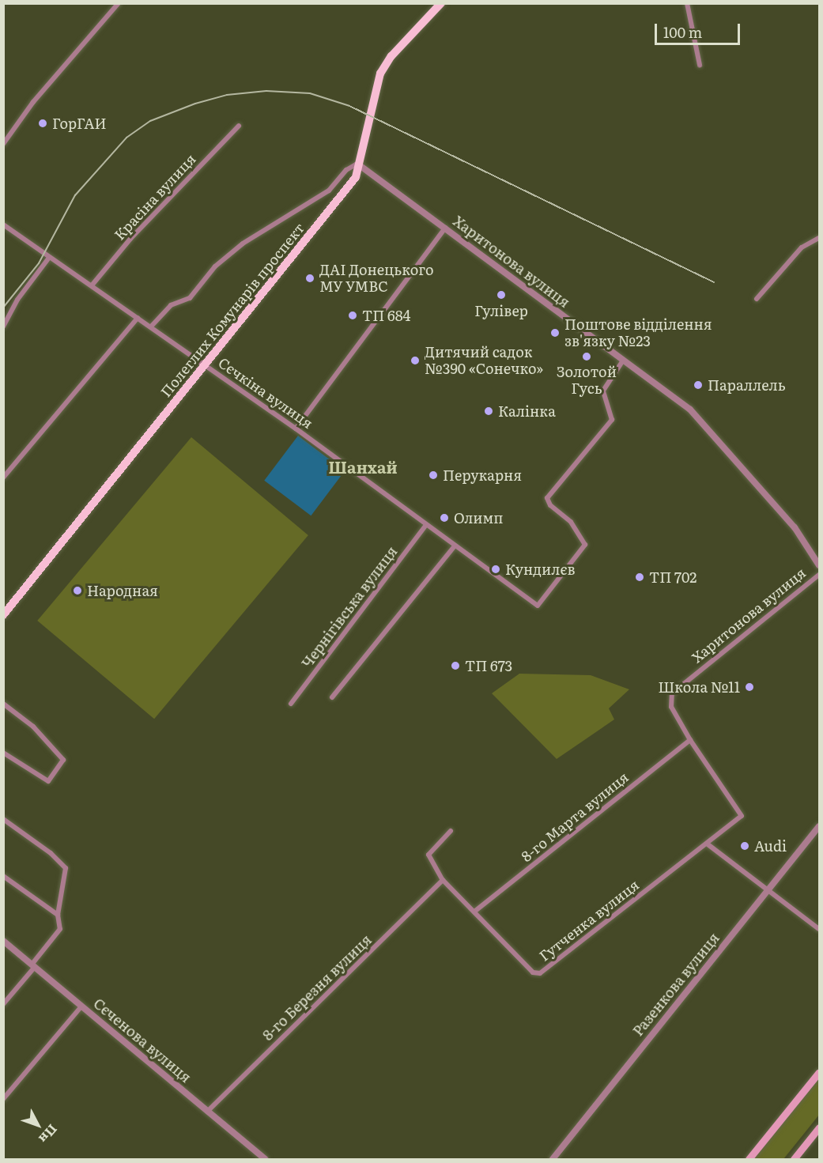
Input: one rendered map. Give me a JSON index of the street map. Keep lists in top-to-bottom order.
{
  "streets": {
    "main road": ["Полеглих Комунарів проспект"],
    "street": [
      "Красіна вулиця",
      "Харитонова вулиця",
      "Сєчкіна вулиця",
      "Чернігівська вулиця",
      "8-го Марта вулиця",
      "Гутченка вулиця",
      "Разенкова вулиця",
      "8-го Березня вулиця",
      "Сєченова вулиця"
    ]
  },
  "crossings": [
    ["Красіна вулиця", "Сєчкіна вулиця"],
    ["Харитонова вулиця", "Полеглих Комунарів проспект"],
    ["Харитонова вулиця", "Сєчкіна вулиця"],
    ["Харитонова вулиця", "8-го Марта вулиця"],
    ["Харитонова вулиця", "Гутченка вулиця"],
    ["Полеглих Комунарів проспект", "Сєчкіна вулиця"],
    ["Сєчкіна вулиця", "Чернігівська вулиця"],
    ["8-го Марта вулиця", "Гутченка вулиця"],
    ["Гутченка вулиця", "8-го Березня вулиця"],
    ["8-го Березня вулиця", "Сєченова вулиця"]
  ],
  "districts": ["Шанхай"],
  "places": [
    "ГорГАИ",
    "ДАІ Донецького МУ УМВС",
    "Гулівер",
    "ТП 684",
    "Поштове відділення зв'язку №23",
    "Золотой Гусь",
    "Дитячий садок №390 «Сонечко»",
    "Параллель",
    "Калінка",
    "Перукарня",
    "Олимп",
    "Кундилєв",
    "ТП 702",
    "Народная",
    "ТП 673",
    "Школа №11",
    "Audi"
  ],
  "scale_bar": "100 m",
  "north": "bottom right"
}
